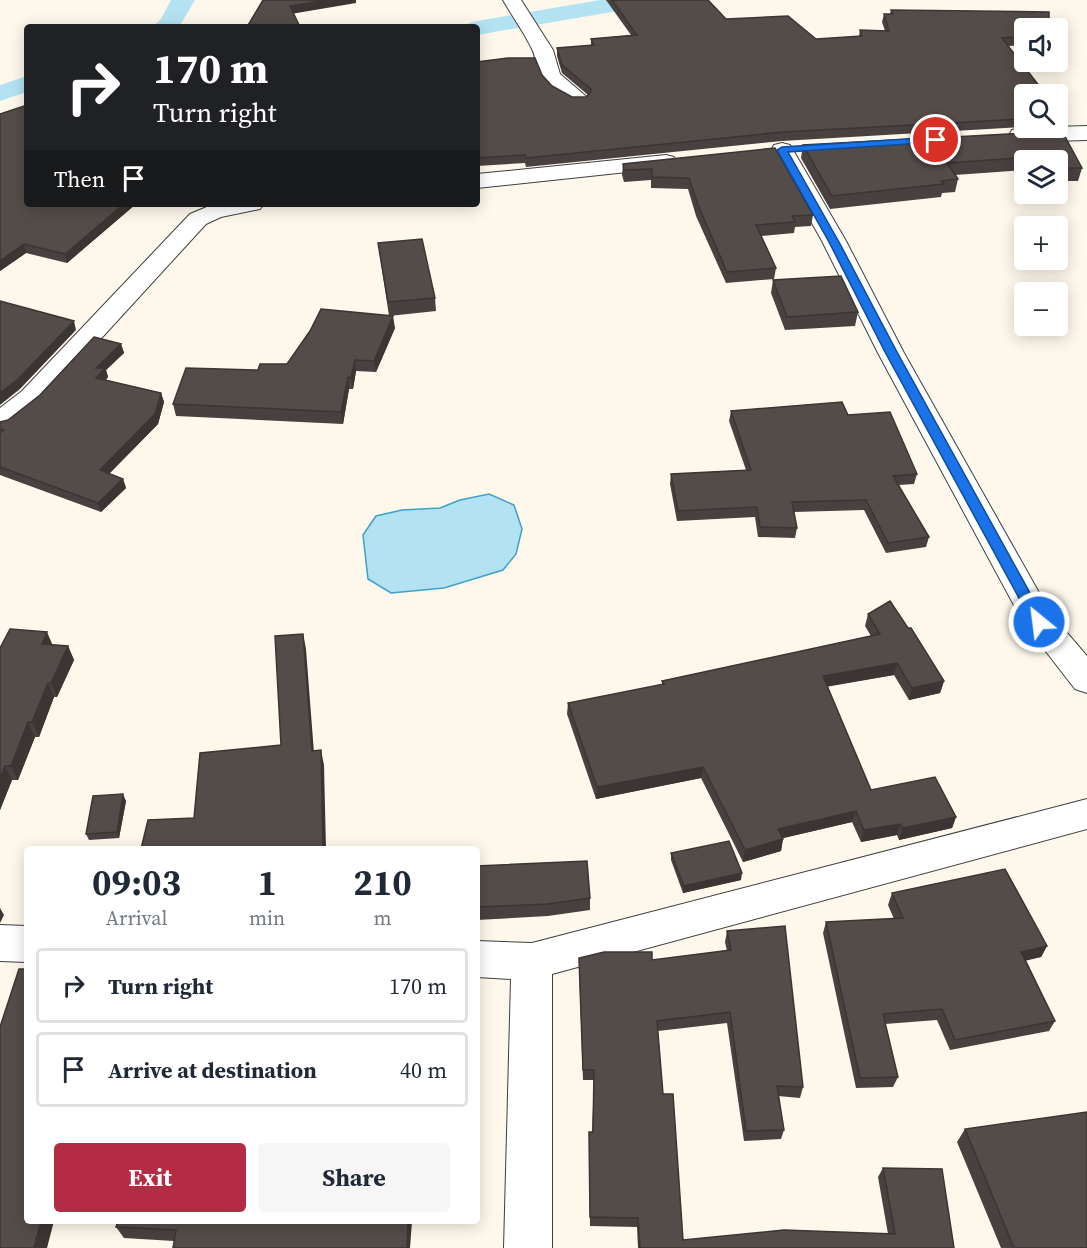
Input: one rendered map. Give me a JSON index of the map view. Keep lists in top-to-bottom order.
{
  "page": {
    "map_buttons": ["+", "−"],
    "turn": ["170 m", "Turn right"],
    "then": "Then",
    "eta": [
      "09:03",
      "Arrival",
      "1",
      "min",
      "210",
      "m"
    ],
    "list": [
      {
        "name": "Turn right",
        "value": "170 m"
      },
      {
        "name": "Arrive at destination",
        "value": "40 m"
      }
    ],
    "buttons": ["Exit", "Share"]
  }
}
